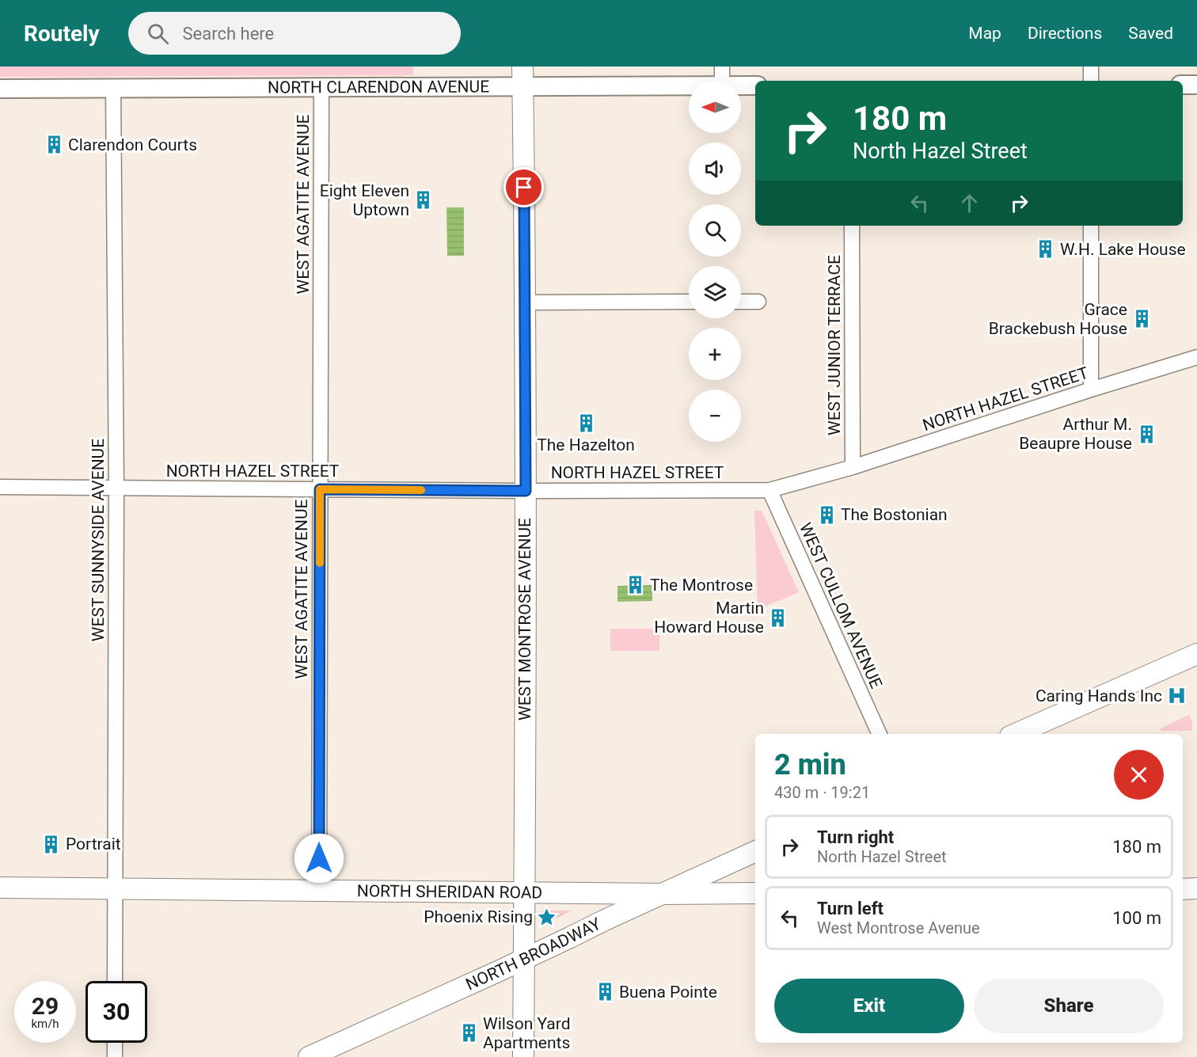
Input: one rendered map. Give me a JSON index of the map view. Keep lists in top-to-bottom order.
{
  "streets": {
    "main road": ["WEST MONTROSE AVENUE", "NORTH SHERIDAN ROAD", "NORTH BROADWAY"],
    "street": [
      "NORTH CLARENDON AVENUE",
      "WEST AGATITE AVENUE",
      "WEST JUNIOR TERRACE",
      "NORTH HAZEL STREET",
      "WEST SUNNYSIDE AVENUE",
      "WEST CULLOM AVENUE"
    ]
  },
  "crossings": [
    ["NORTH CLARENDON AVENUE", "WEST AGATITE AVENUE"],
    ["NORTH CLARENDON AVENUE", "WEST SUNNYSIDE AVENUE"],
    ["NORTH CLARENDON AVENUE", "WEST MONTROSE AVENUE"],
    ["WEST AGATITE AVENUE", "NORTH HAZEL STREET"],
    ["WEST AGATITE AVENUE", "NORTH SHERIDAN ROAD"],
    ["WEST JUNIOR TERRACE", "NORTH HAZEL STREET"],
    ["NORTH HAZEL STREET", "WEST SUNNYSIDE AVENUE"],
    ["NORTH HAZEL STREET", "WEST CULLOM AVENUE"],
    ["NORTH HAZEL STREET", "WEST MONTROSE AVENUE"],
    ["WEST SUNNYSIDE AVENUE", "NORTH SHERIDAN ROAD"],
    ["WEST MONTROSE AVENUE", "NORTH SHERIDAN ROAD"],
    ["WEST MONTROSE AVENUE", "NORTH BROADWAY"],
    ["NORTH SHERIDAN ROAD", "NORTH BROADWAY"]
  ],
  "places": {
    "building": [
      "Clarendon Courts",
      "Eight Eleven Uptown",
      "W.H. Lake House",
      "Grace Brackebush House",
      "The Hazelton",
      "Arthur M. Beaupre House",
      "The Bostonian",
      "The Montrose",
      "Martin Howard House",
      "Portrait",
      "Buena Pointe",
      "Wilson Yard Apartments"
    ],
    "hospital": ["Caring Hands Inc"],
    "place": ["Phoenix Rising"]
  },
  "north": "left",
  "page": {
    "header": "Routely",
    "search": "Search here",
    "nav": ["Map", "Directions", "Saved"],
    "map_buttons": ["+", "−"],
    "turn": ["180 m", "North Hazel Street"],
    "heading": ["2 min", "430 m · 19:21"],
    "list": [
      {
        "name": "Turn right",
        "note": "North Hazel Street",
        "value": "180 m"
      },
      {
        "name": "Turn left",
        "note": "West Montrose Avenue",
        "value": "100 m"
      }
    ],
    "buttons": ["Exit", "Share"],
    "speed": "29 km/h",
    "limit": "30"
  }
}
